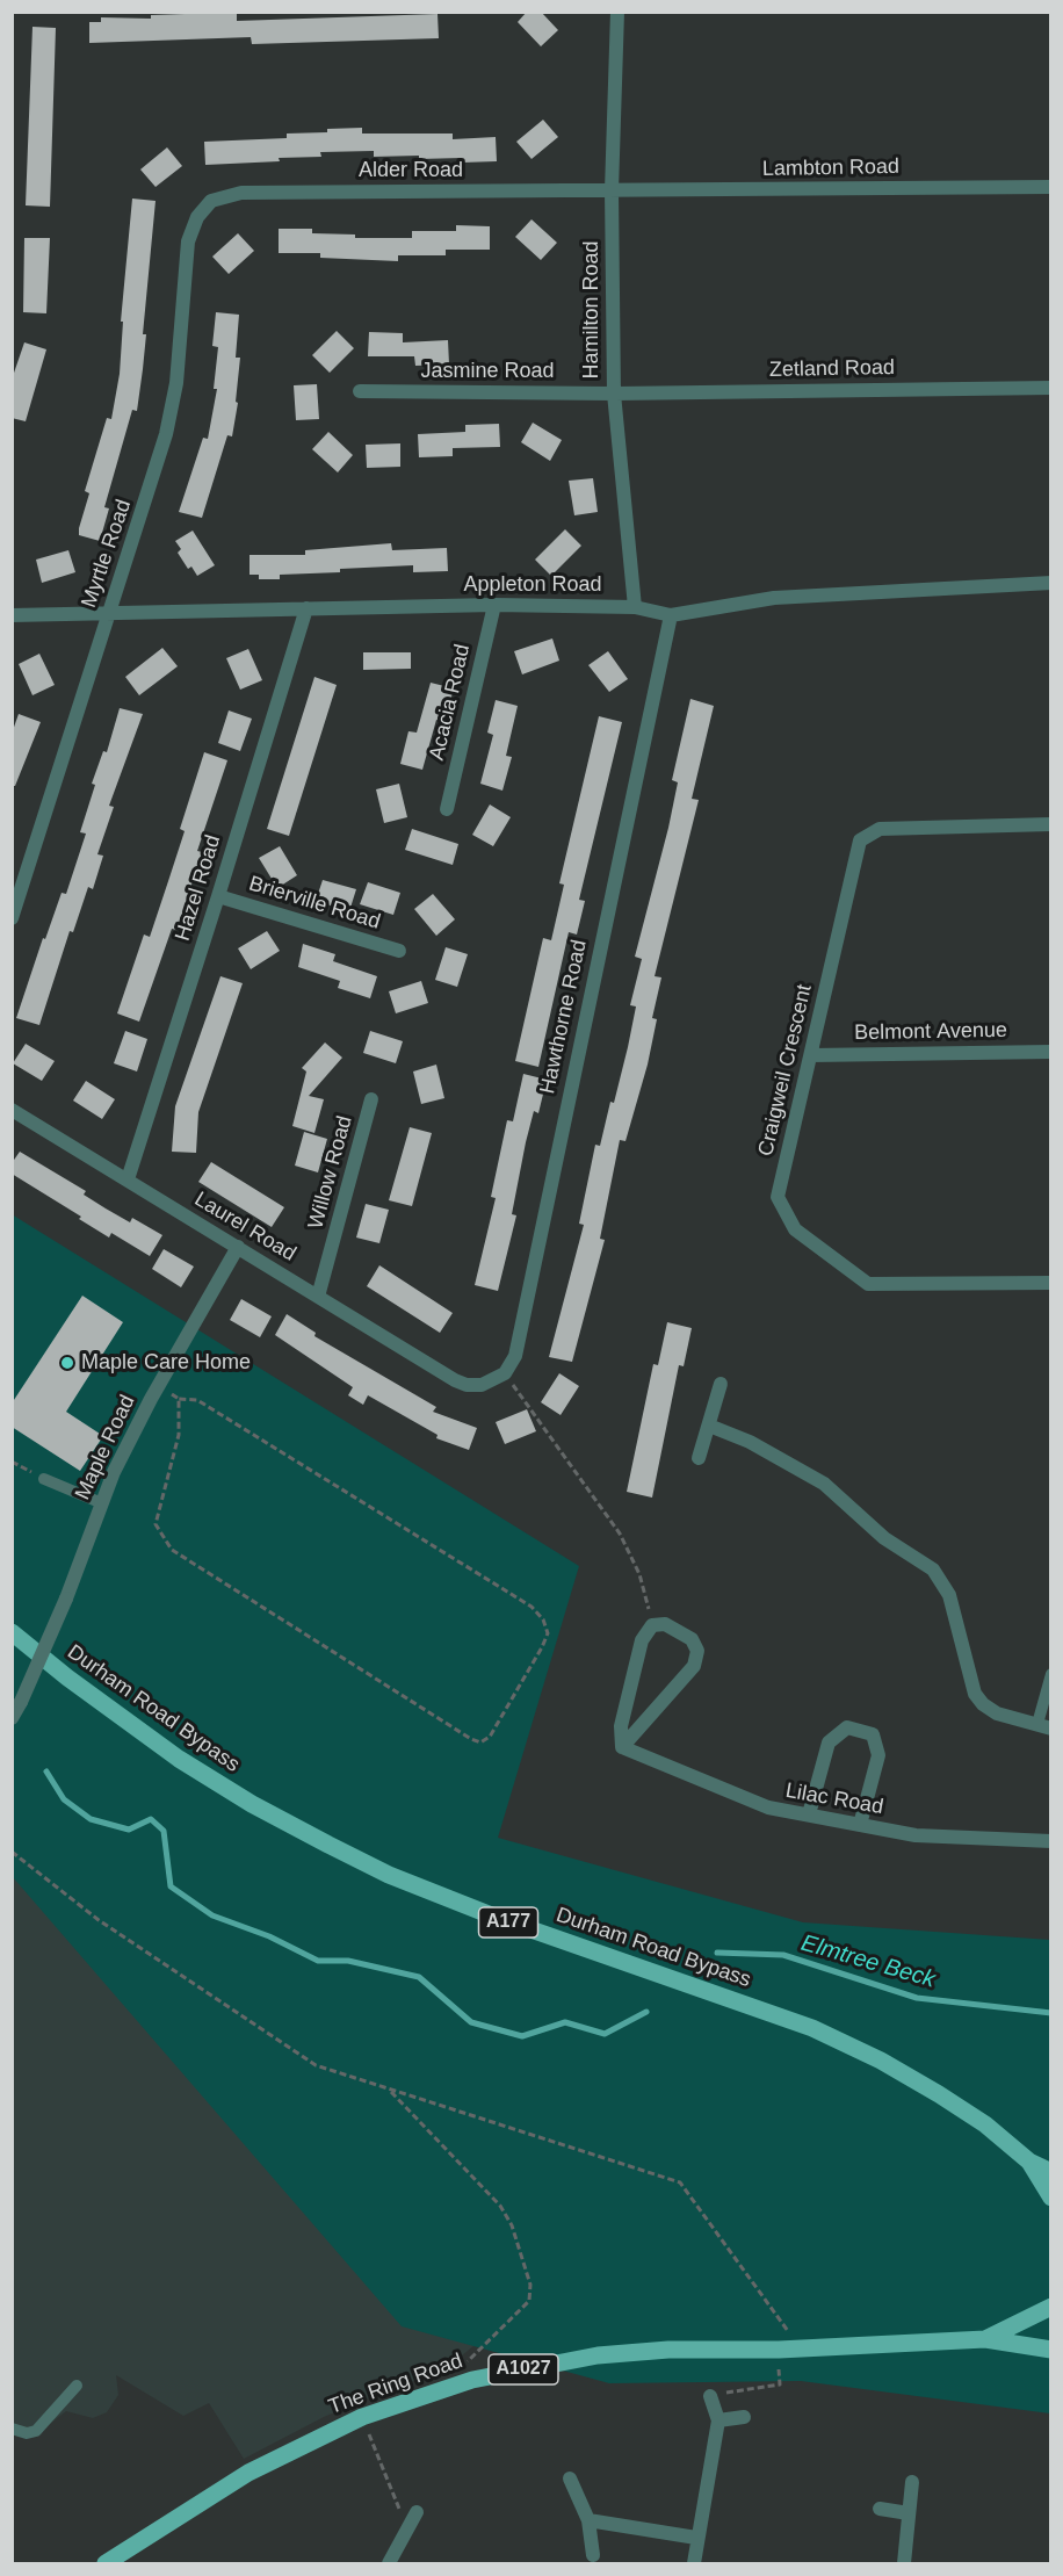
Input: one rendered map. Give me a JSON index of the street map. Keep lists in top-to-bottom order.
{
  "streets": {
    "main road": [
      "Durham Road Bypass",
      "A177",
      "A1027",
      "The Ring Road"
    ],
    "street": [
      "Lambton Road",
      "Alder Road",
      "Hamilton Road",
      "Zetland Road",
      "Jasmine Road",
      "Myrtle Road",
      "Appleton Road",
      "Acacia Road",
      "Hazel Road",
      "Brierville Road",
      "Hawthorne Road",
      "Belmont Avenue",
      "Craigweil Crescent",
      "Willow Road",
      "Laurel Road",
      "Maple Road",
      "Lilac Road"
    ]
  },
  "crossings": [
    ["Lambton Road", "Alder Road"],
    ["Lambton Road", "Hamilton Road"],
    ["Alder Road", "Hamilton Road"],
    ["Alder Road", "Myrtle Road"],
    ["Hamilton Road", "Zetland Road"],
    ["Hamilton Road", "Jasmine Road"],
    ["Hamilton Road", "Appleton Road"],
    ["Zetland Road", "Jasmine Road"],
    ["Myrtle Road", "Appleton Road"],
    ["Appleton Road", "Acacia Road"],
    ["Appleton Road", "Hazel Road"],
    ["Appleton Road", "Hawthorne Road"],
    ["Hazel Road", "Brierville Road"],
    ["Hazel Road", "Laurel Road"],
    ["Hawthorne Road", "Laurel Road"],
    ["Belmont Avenue", "Craigweil Crescent"],
    ["Willow Road", "Laurel Road"],
    ["Laurel Road", "Maple Road"]
  ],
  "water": ["Elmtree Beck"],
  "places": ["Maple Care Home"]
}
